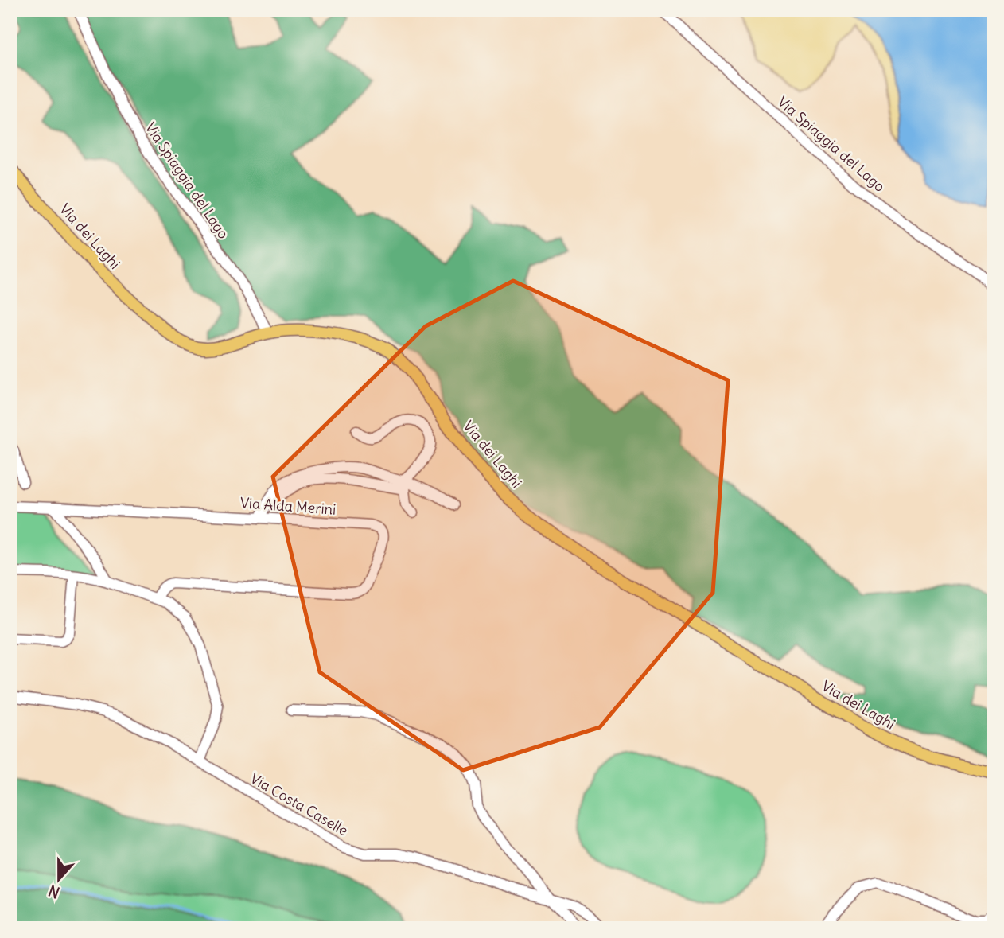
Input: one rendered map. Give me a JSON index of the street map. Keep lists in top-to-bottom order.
{
  "streets": {
    "main road": ["Via dei Laghi"],
    "street": ["Via Spiaggia del Lago", "Via Alda Merini", "Via Costa Caselle"]
  },
  "crossings": [
    ["Via Spiaggia del Lago", "Via dei Laghi"]
  ],
  "north": "bottom"
}
